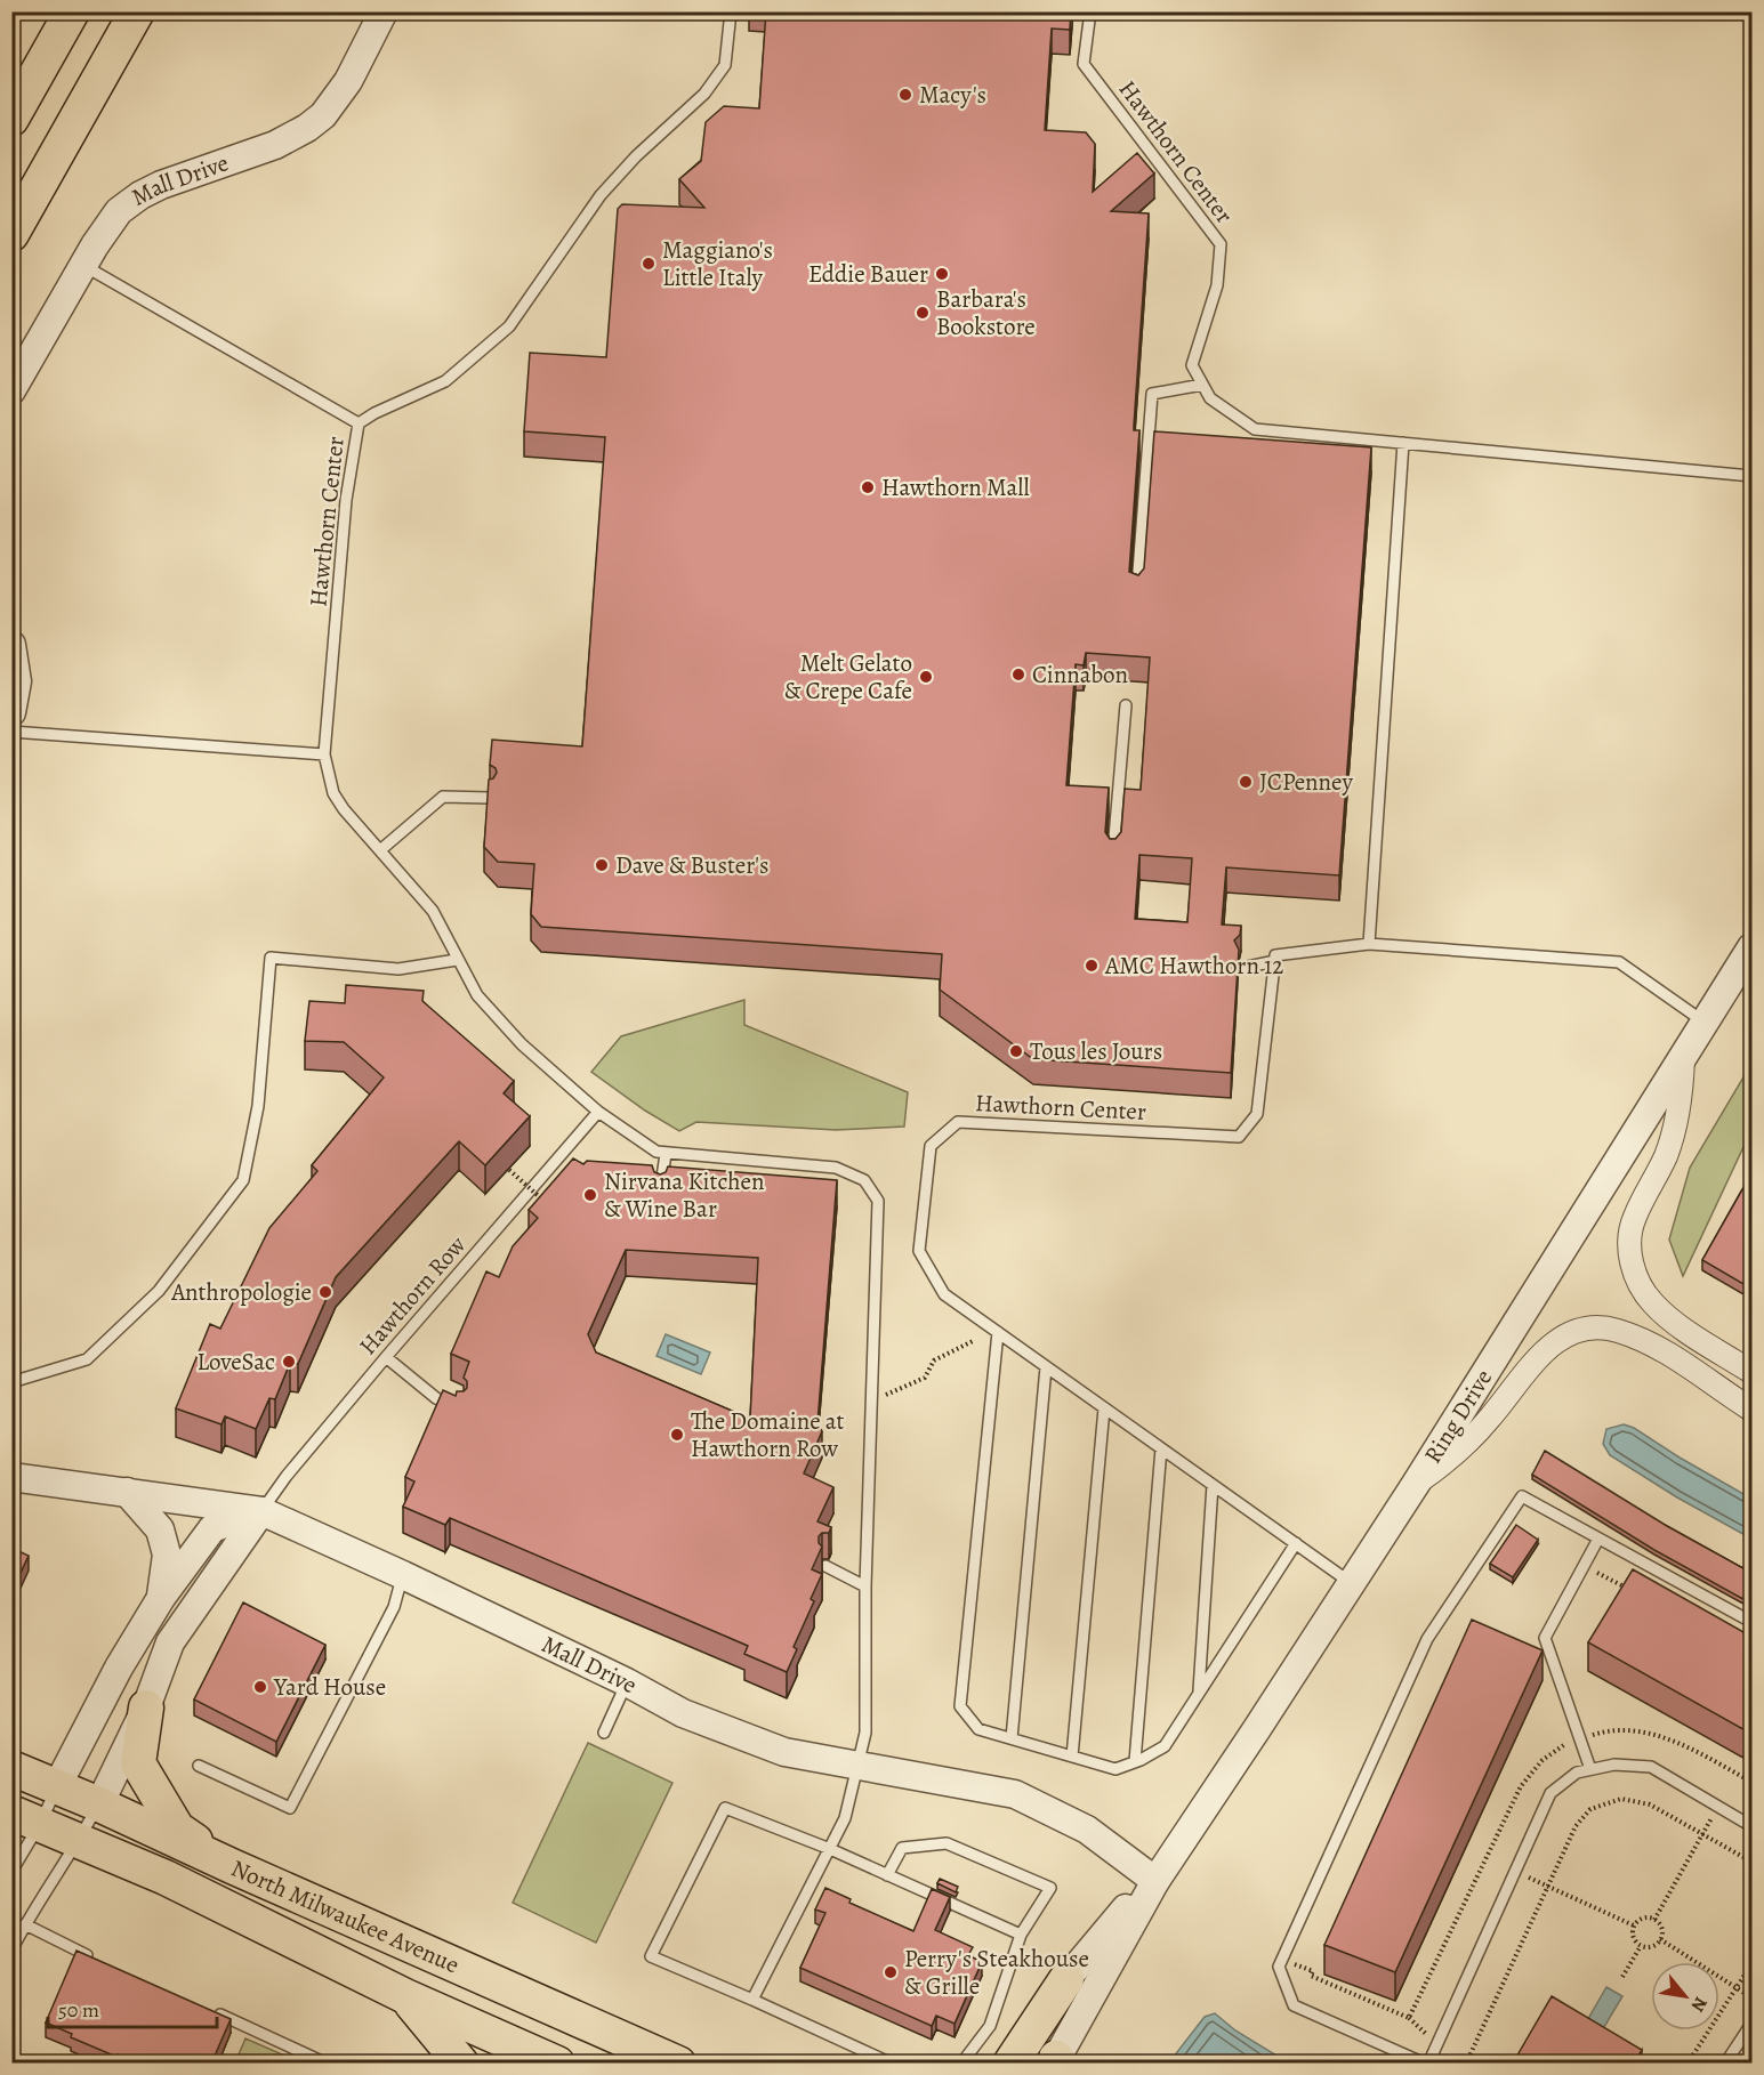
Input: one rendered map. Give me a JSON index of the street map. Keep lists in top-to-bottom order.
{
  "streets": {
    "main road": ["North Milwaukee Avenue"],
    "street": ["Mall Drive", "Ring Drive"],
    "lane": ["Hawthorn Center", "Hawthorn Row"]
  },
  "crossings": [
    ["Hawthorn Center", "Hawthorn Row"],
    ["Hawthorn Center", "Ring Drive"],
    ["Mall Drive", "Hawthorn Row"],
    ["Mall Drive", "Ring Drive"]
  ],
  "places": [
    "Macy's",
    "Maggiano's Little Italy",
    "Eddie Bauer",
    "Barbara's Bookstore",
    "Hawthorn Mall",
    "Cinnabon",
    "Melt Gelato & Crepe Cafe",
    "JCPenney",
    "Dave & Buster's",
    "AMC Hawthorn 12",
    "Tous les Jours",
    "Nirvana Kitchen & Wine Bar",
    "Anthropologie",
    "LoveSac",
    "The Domaine at Hawthorn Row",
    "Yard House",
    "Perry's Steakhouse & Grille"
  ],
  "scale_bar": "50 m",
  "north": "bottom right"
}
